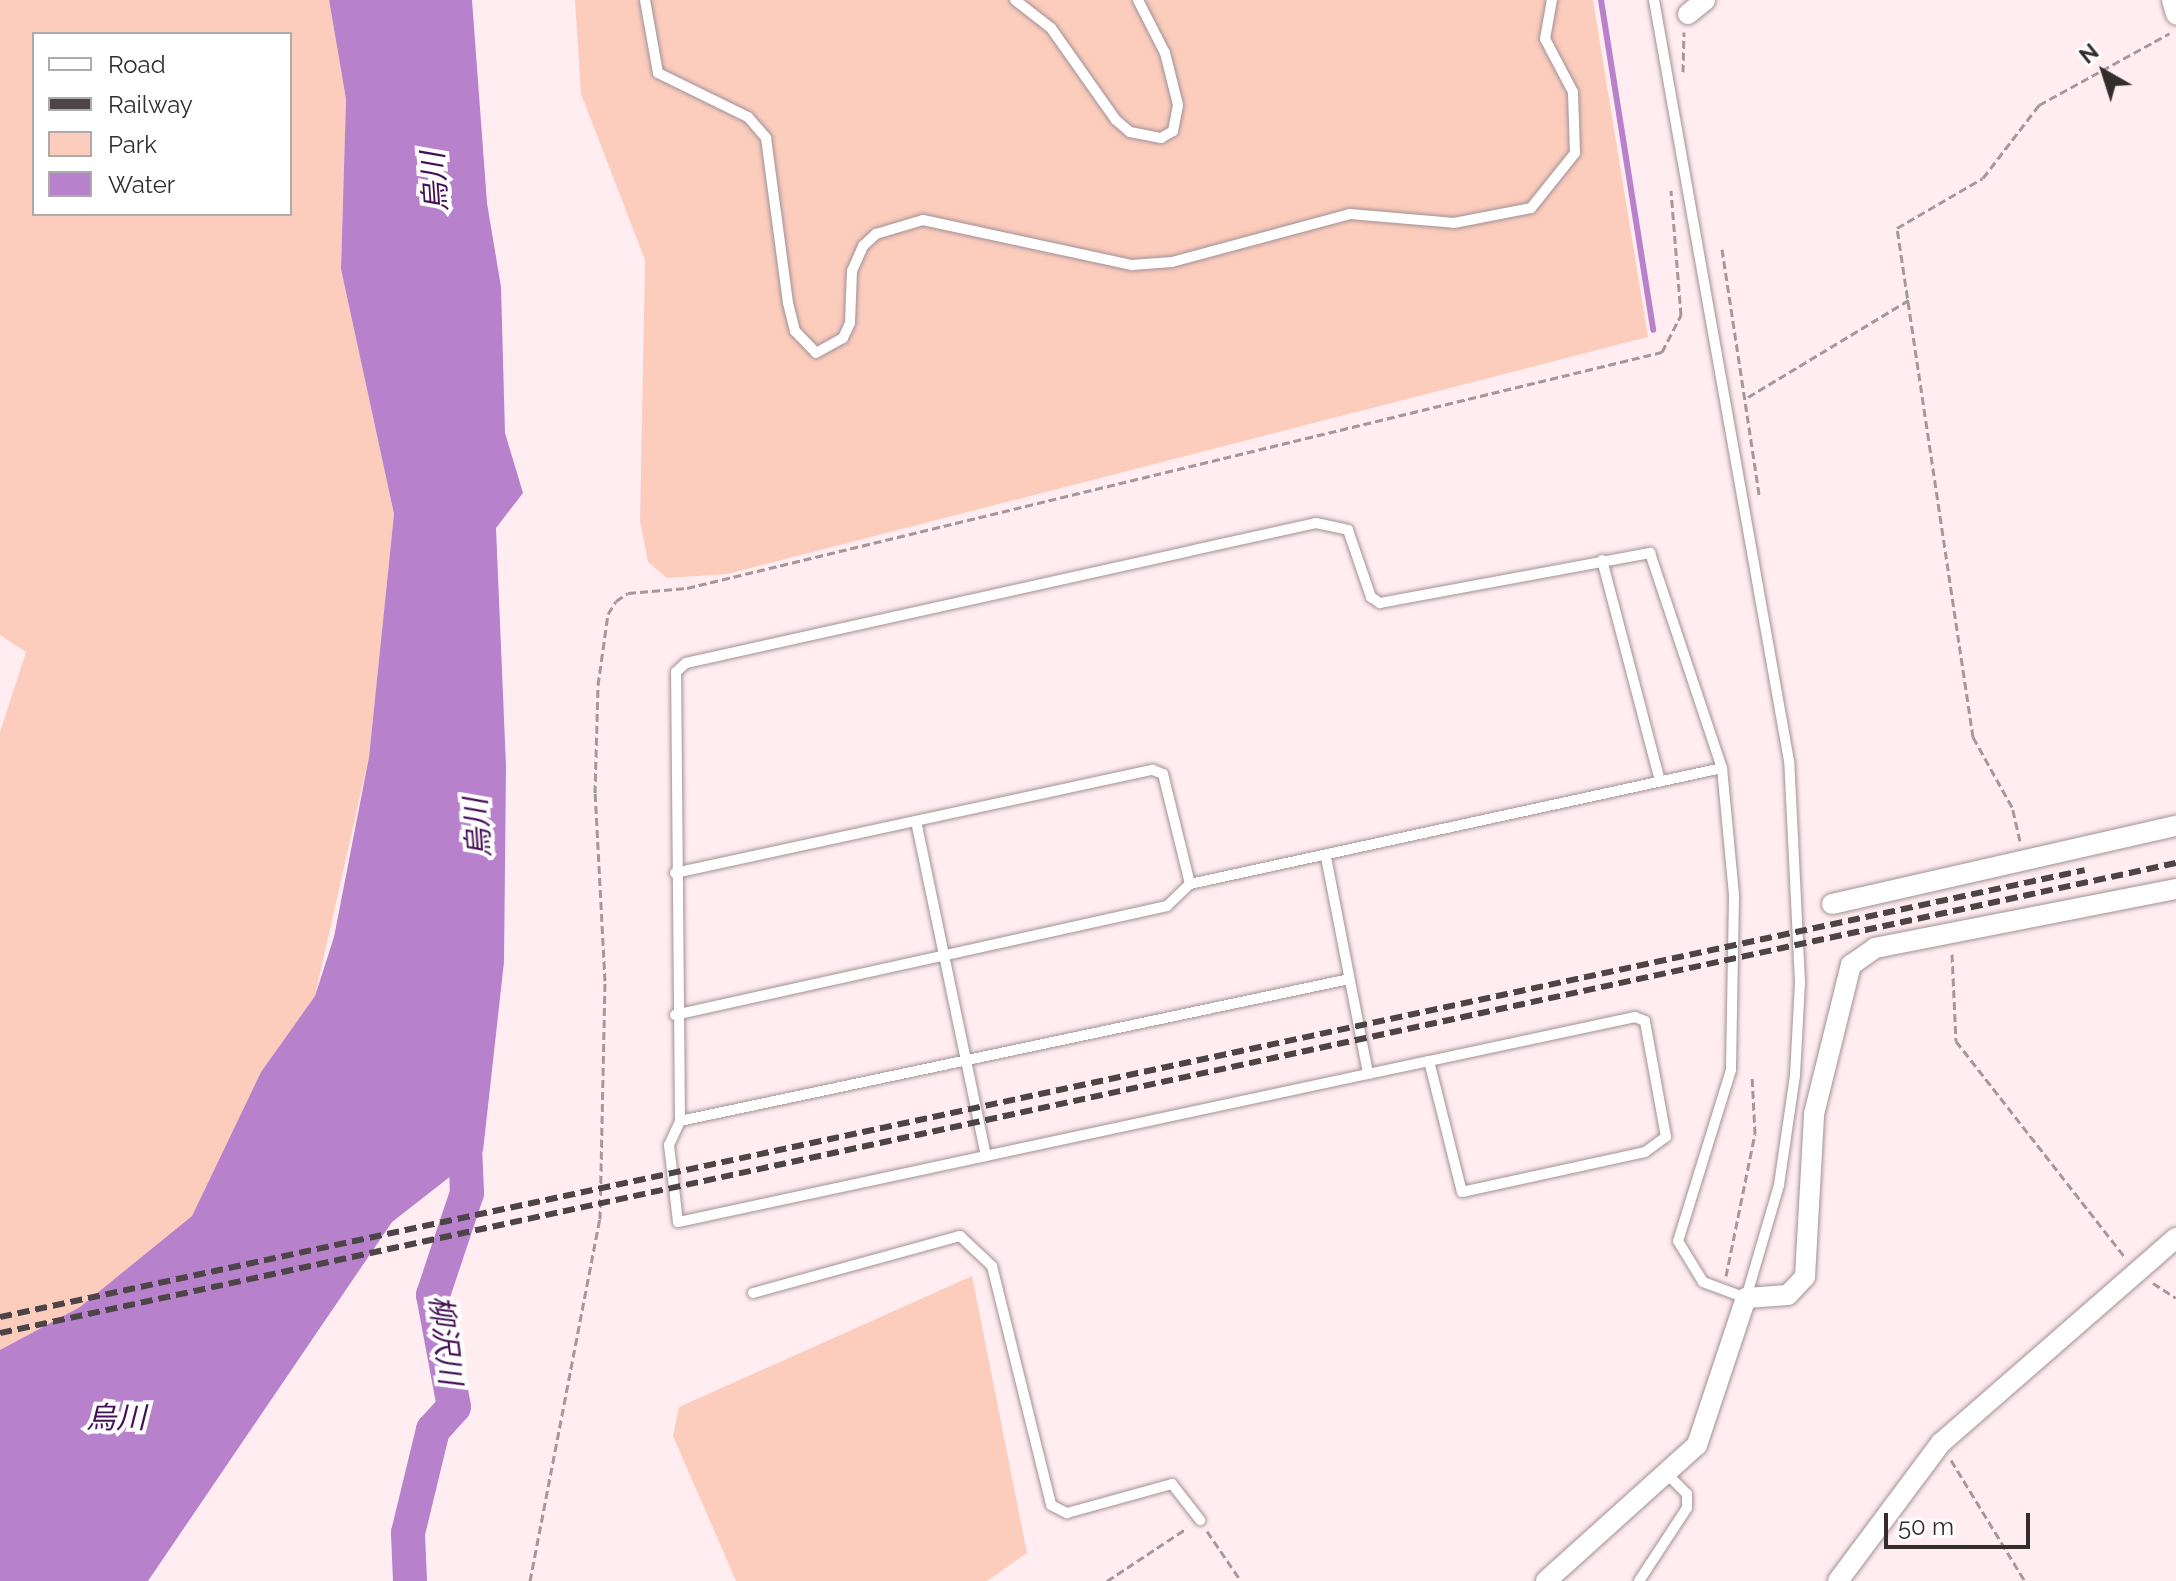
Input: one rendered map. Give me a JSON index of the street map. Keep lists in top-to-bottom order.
{
  "water": ["烏川", "柳沢川"],
  "legend": [
    "Road",
    "Railway",
    "Park",
    "Water"
  ],
  "scale_bar": "50 m",
  "north": "top left"
}
